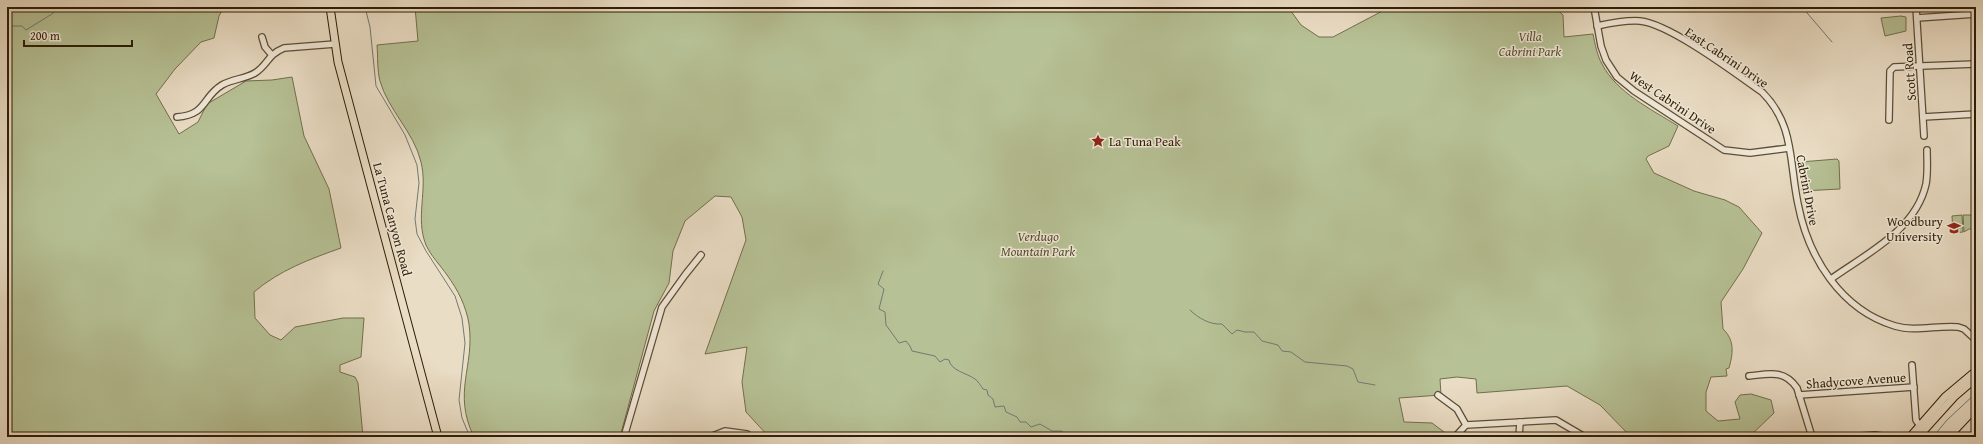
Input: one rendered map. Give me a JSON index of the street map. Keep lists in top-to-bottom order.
{
  "streets": {
    "main road": ["La Tuna Canyon Road"],
    "street": [
      "East Cabrini Drive",
      "Scott Road",
      "West Cabrini Drive",
      "Cabrini Drive",
      "Shadycove Avenue"
    ]
  },
  "crossings": [
    ["East Cabrini Drive", "West Cabrini Drive"],
    ["East Cabrini Drive", "Cabrini Drive"],
    ["West Cabrini Drive", "Cabrini Drive"]
  ],
  "parks": ["Villa Cabrini Park", "Verdugo Mountain Park"],
  "places": {
    "place": ["La Tuna Peak"],
    "school or university": ["Woodbury University"]
  },
  "scale_bar": "200 m"
}
